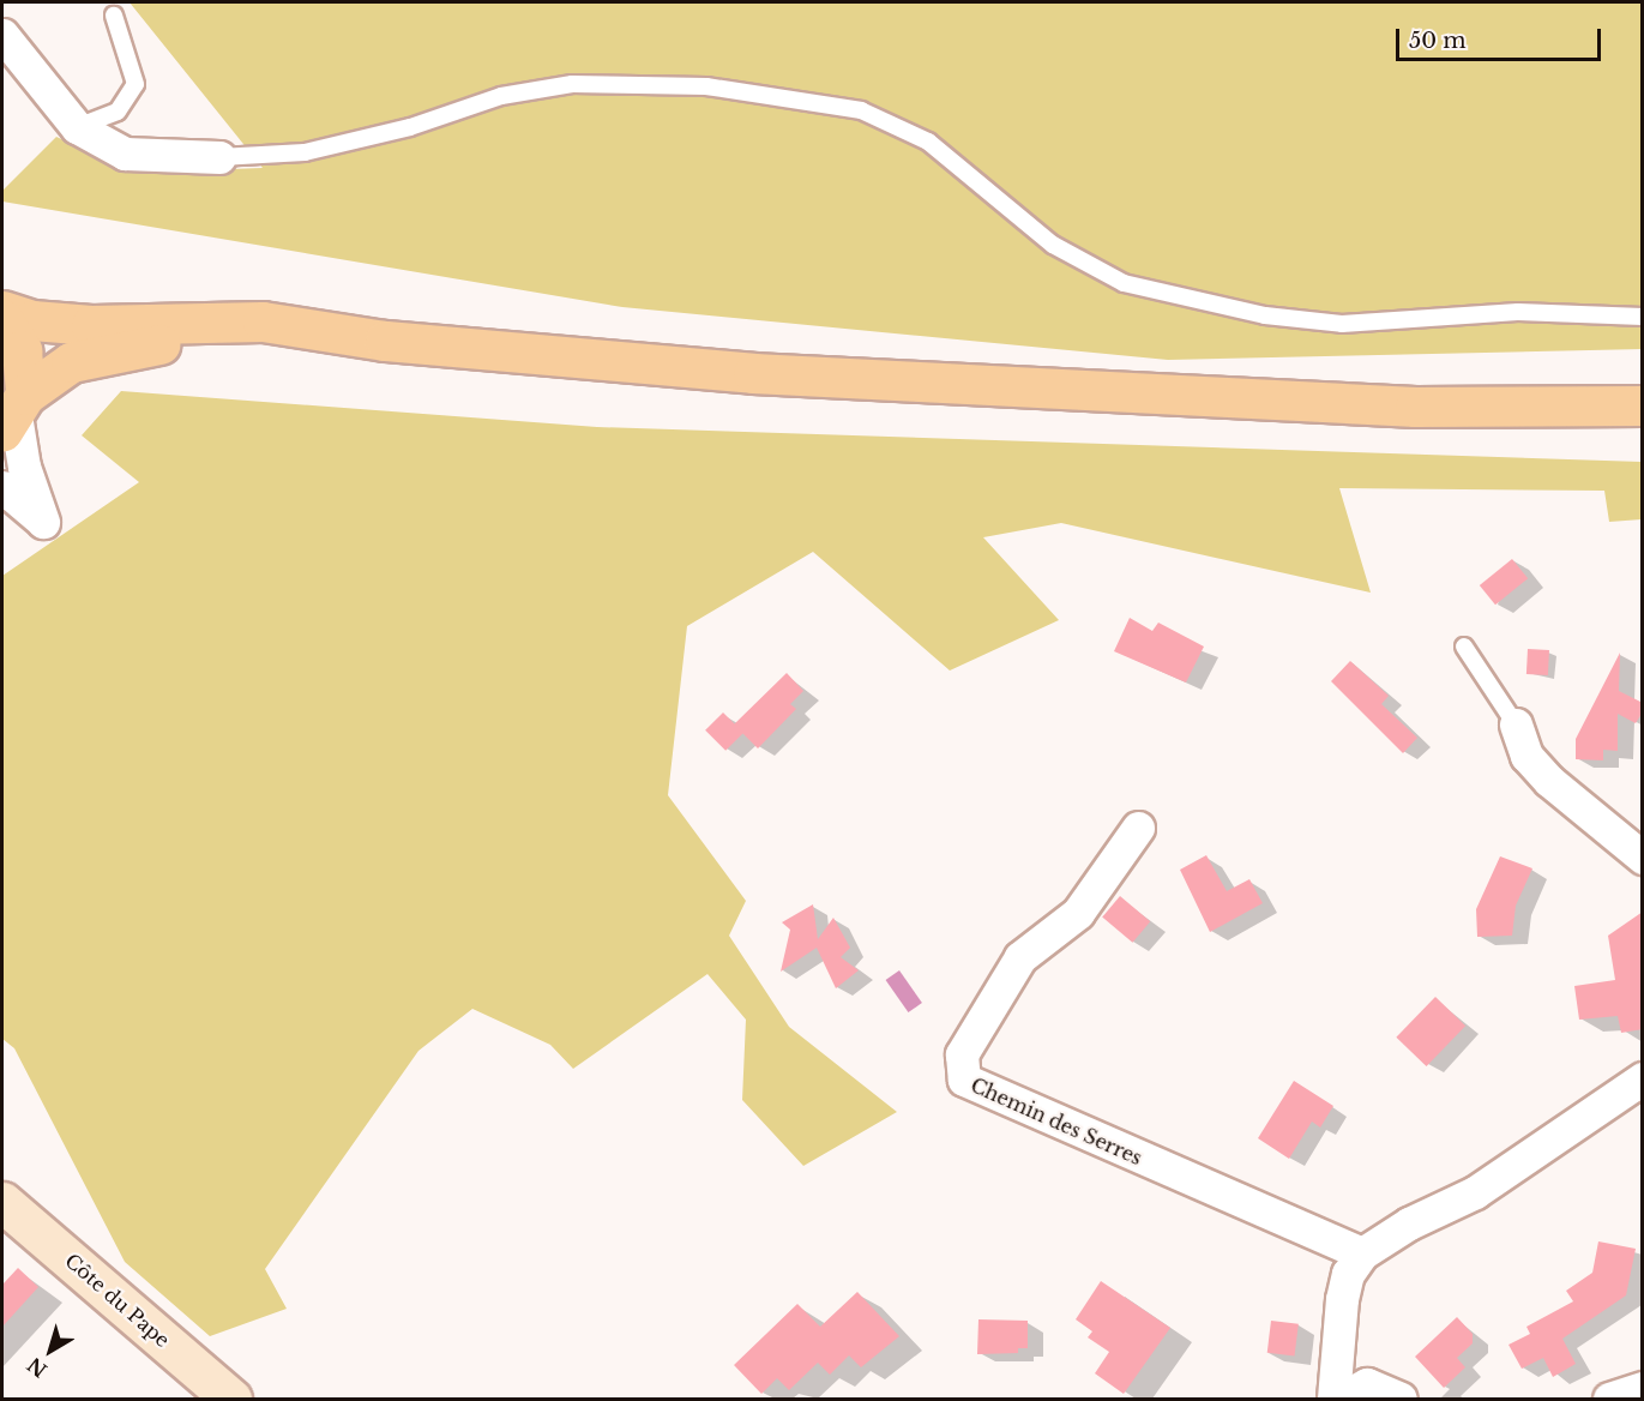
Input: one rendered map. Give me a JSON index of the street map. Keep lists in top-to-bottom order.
{
  "streets": {
    "main road": ["Côte du Pape"],
    "street": ["Chemin des Serres"]
  },
  "scale_bar": "50 m",
  "north": "bottom left"
}
